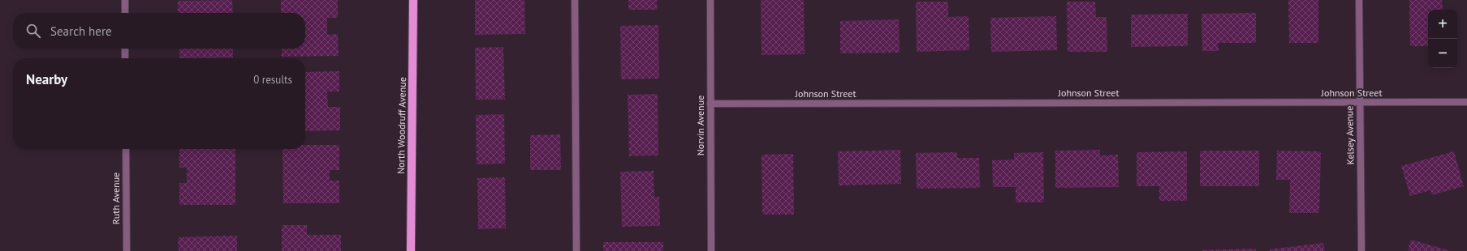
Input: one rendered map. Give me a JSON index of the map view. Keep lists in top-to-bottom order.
{
  "streets": {
    "main road": ["North Woodruff Avenue"],
    "street": [
      "Johnson Street",
      "Norvin Avenue",
      "Kelsey Avenue",
      "Ruth Avenue"
    ]
  },
  "crossings": [
    ["Johnson Street", "Norvin Avenue"],
    ["Johnson Street", "Kelsey Avenue"]
  ],
  "page": {
    "map_buttons": ["+", "−"],
    "search": "Search here",
    "heading": ["Nearby", "0 results"]
  }
}
